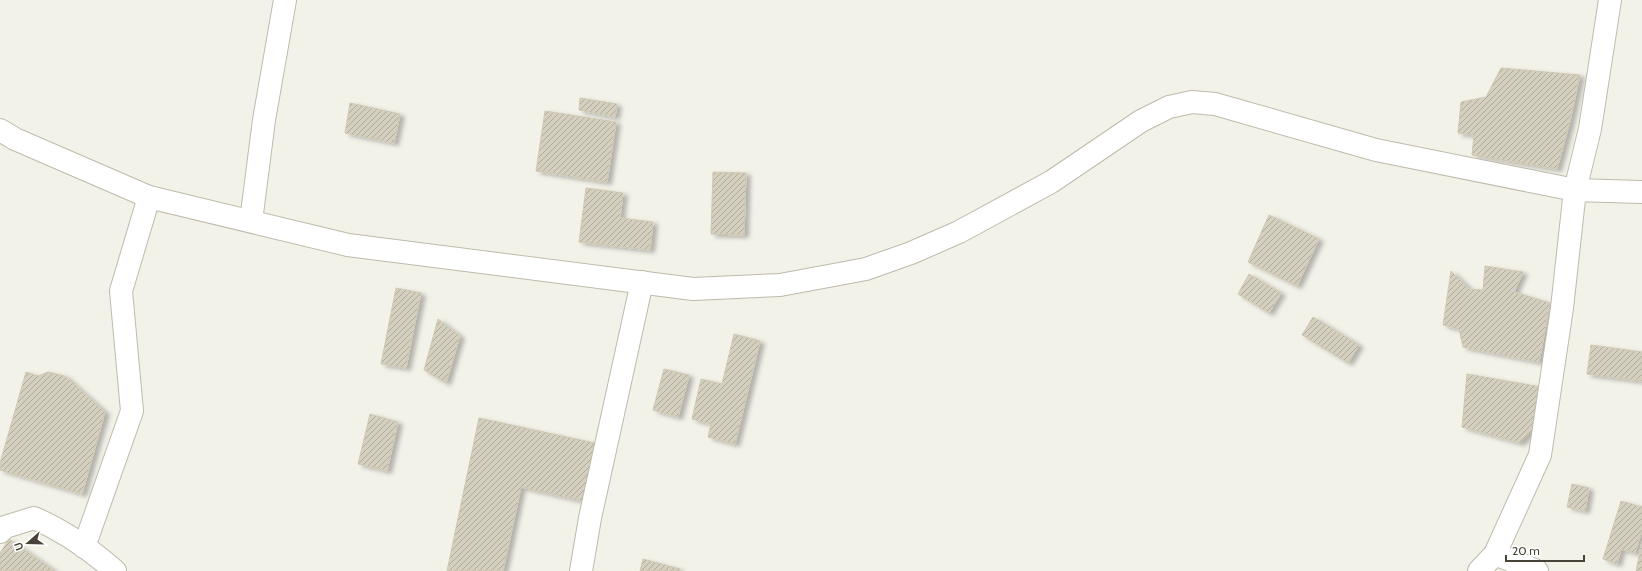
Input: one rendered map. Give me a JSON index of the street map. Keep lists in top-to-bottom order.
{
  "scale_bar": "20 m",
  "north": "left"
}
